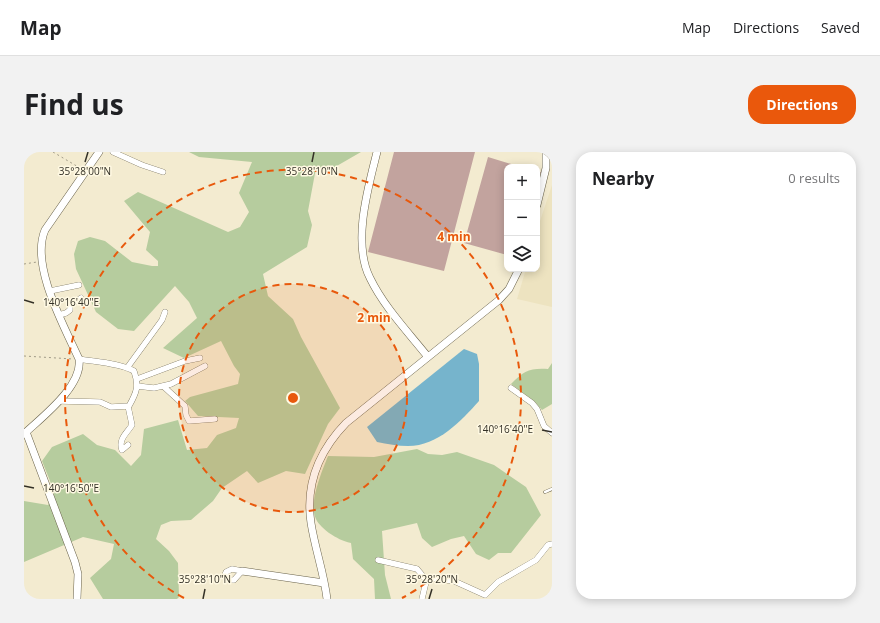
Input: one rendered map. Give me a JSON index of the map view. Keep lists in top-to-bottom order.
{
  "page": {
    "header": "Map",
    "nav": ["Map", "Directions", "Saved"],
    "title": "Find us",
    "buttons": "Directions",
    "heading": ["Nearby", "0 results"],
    "map_buttons": ["+", "−"]
  },
  "coordinates": [
    "35°28'00\"N",
    "35°28'10\"N",
    "140°16'40\"E",
    "140°16'50\"E",
    "35°28'20\"N"
  ],
  "rings": ["4 min", "2 min"]
}
